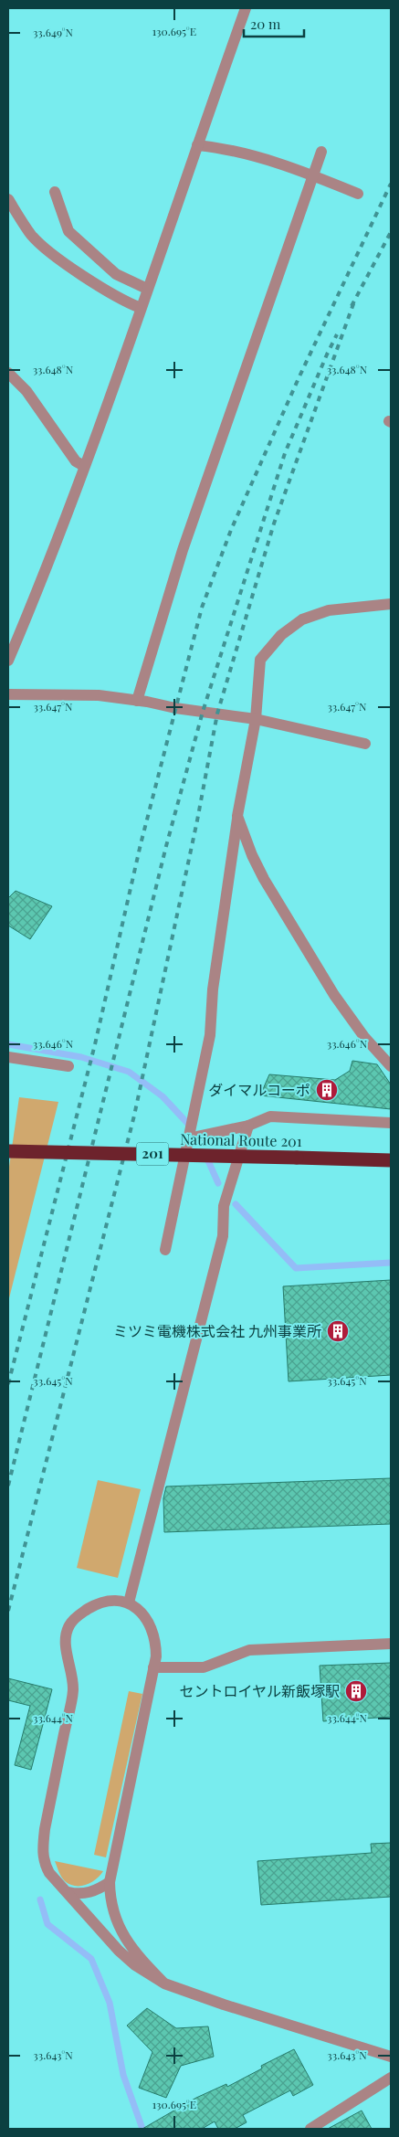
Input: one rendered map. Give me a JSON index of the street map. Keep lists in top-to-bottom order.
{
  "streets": {
    "highway": ["National Route 201", "201"]
  },
  "places": {
    "building": ["ダイマルコーポ", "ミツミ電機株式会社 九州事業所", "セントロイヤル新飯塚駅"]
  },
  "scale_bar": "20 m",
  "coordinates": [
    "130.695°E",
    "33.649°N",
    "33.648°N",
    "33.647°N",
    "33.646°N",
    "33.645°N",
    "33.644°N",
    "33.643°N"
  ]
}
